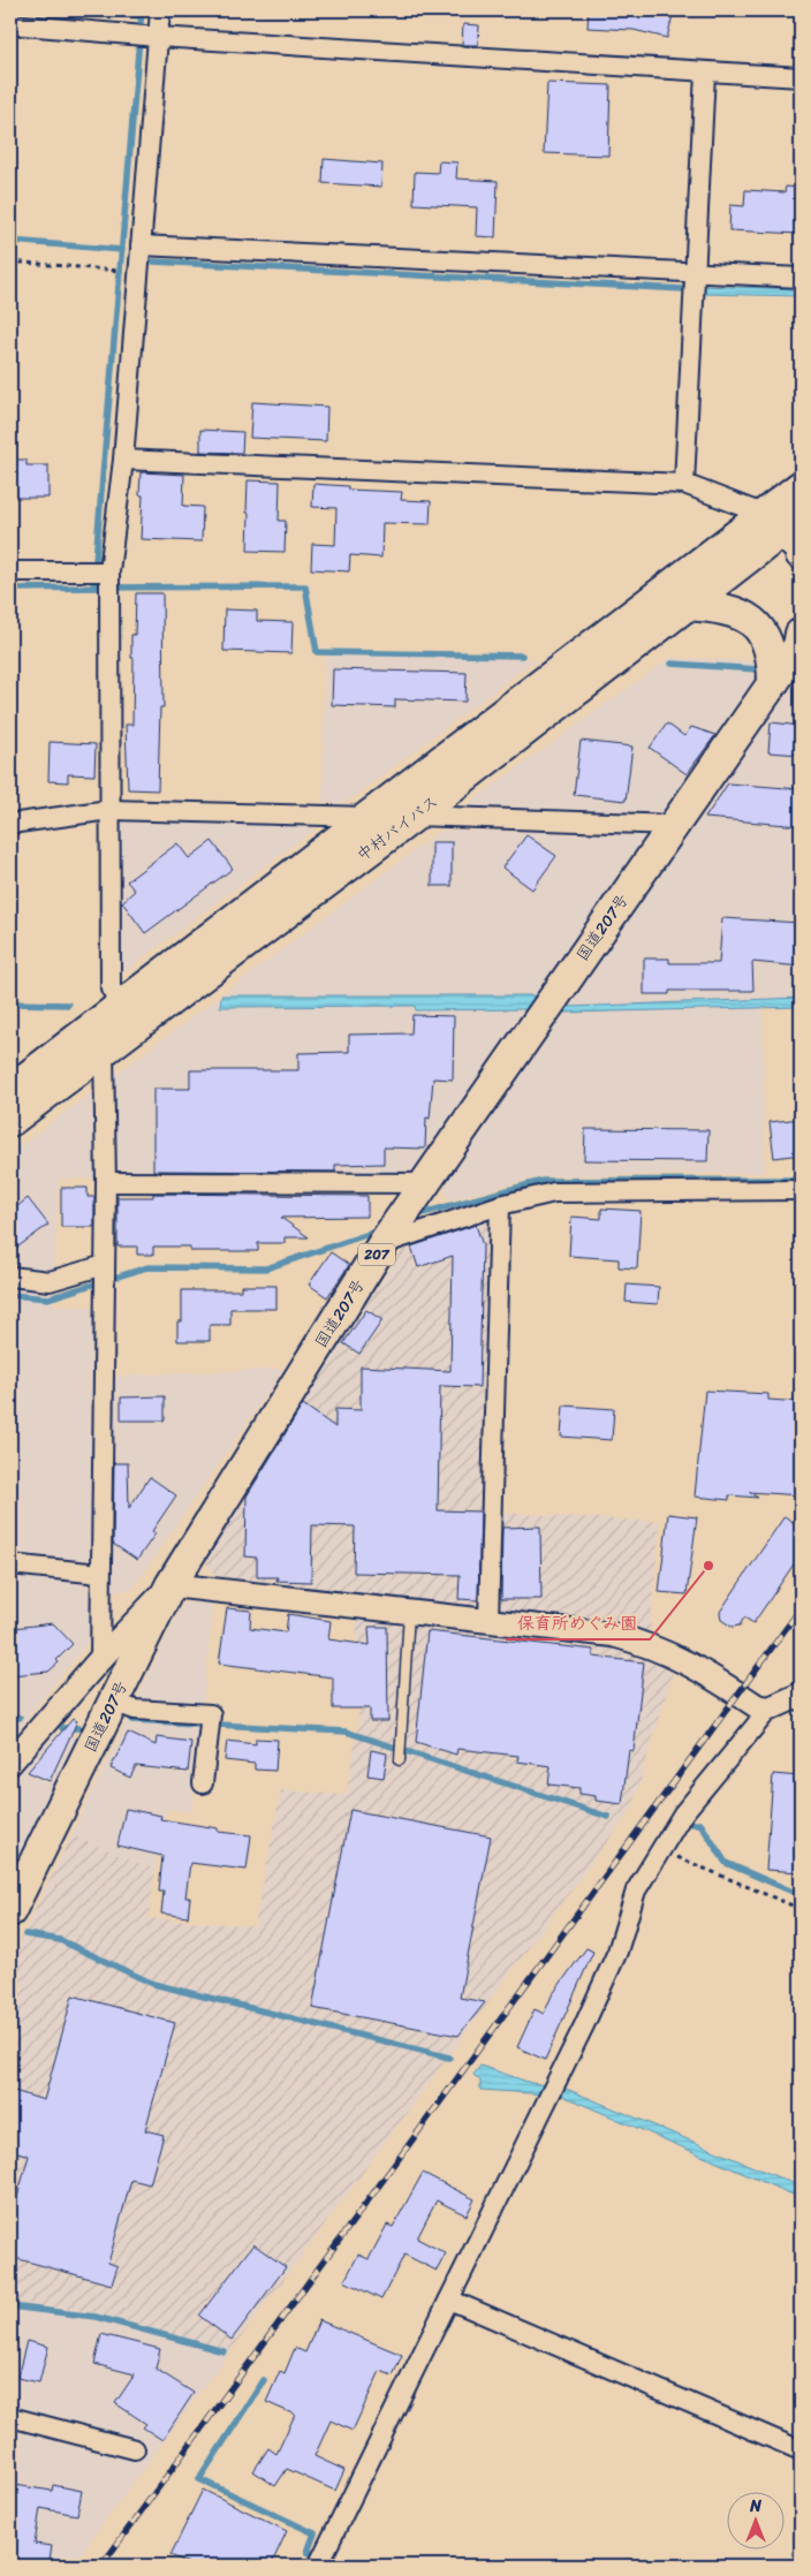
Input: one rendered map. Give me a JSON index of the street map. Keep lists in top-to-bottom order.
{
  "streets": {
    "highway": ["中村バイパス", "国道207号", "207"]
  },
  "places": ["保育所めぐみ園"],
  "north": "top"
}
